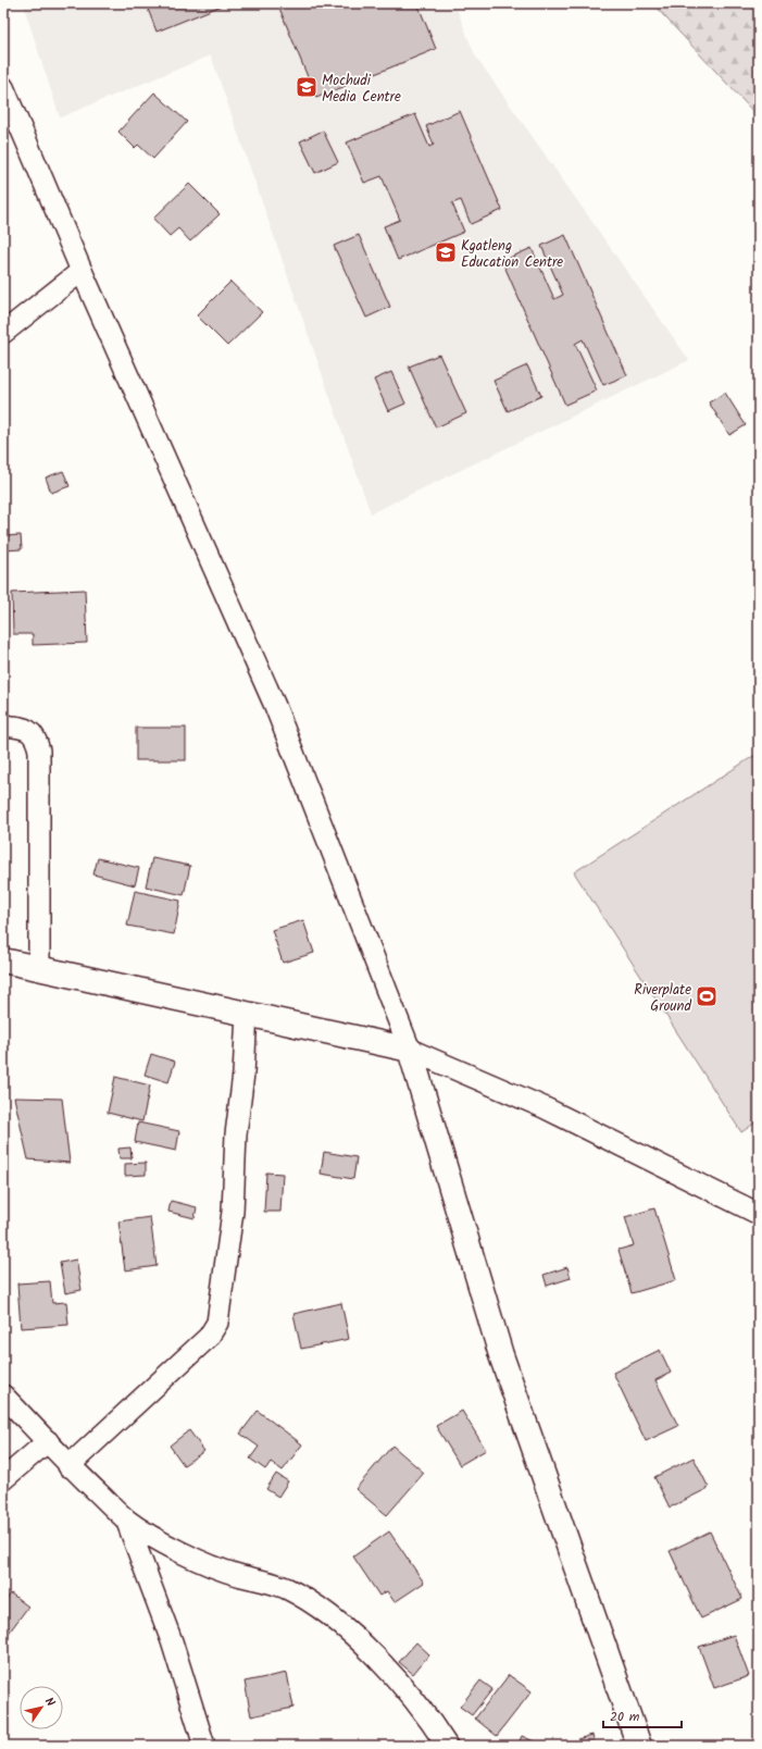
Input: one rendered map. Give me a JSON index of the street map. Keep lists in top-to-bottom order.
{
  "places": {
    "school or university": ["Mochudi Media Centre", "Kgatleng Education Centre"],
    "sports": ["Riverplate Ground"]
  },
  "scale_bar": "20 m",
  "north": "top right"
}
